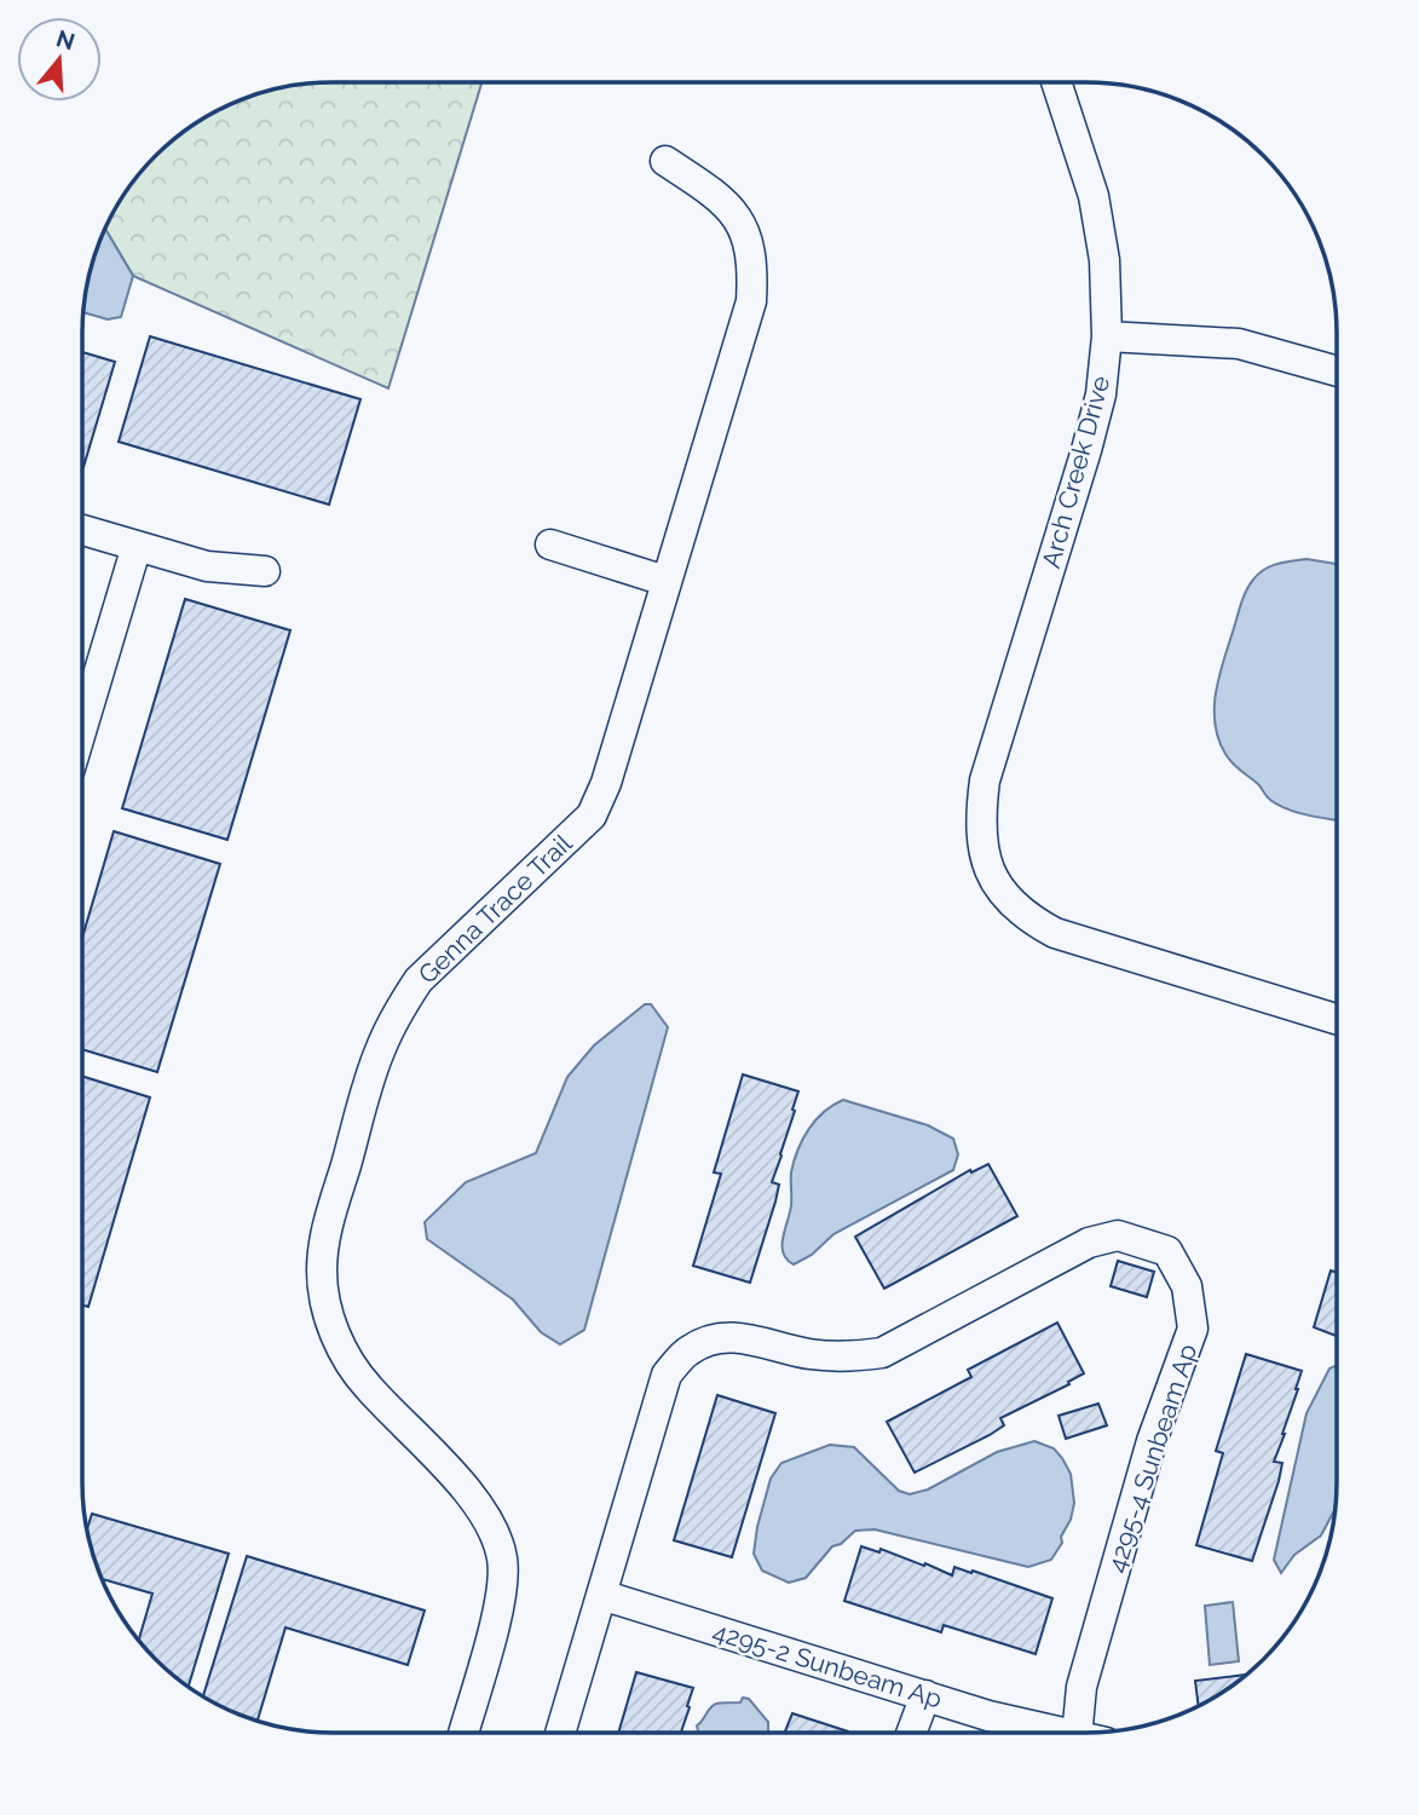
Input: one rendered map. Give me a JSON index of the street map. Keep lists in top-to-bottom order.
{
  "streets": {
    "street": [
      "Arch Creek Drive",
      "Genna Trace Trail",
      "4295-4 Sunbeam Ap",
      "4295-2 Sunbeam Ap"
    ]
  },
  "crossings": [
    ["4295-4 Sunbeam Ap", "4295-2 Sunbeam Ap"]
  ],
  "north": "top"
}
